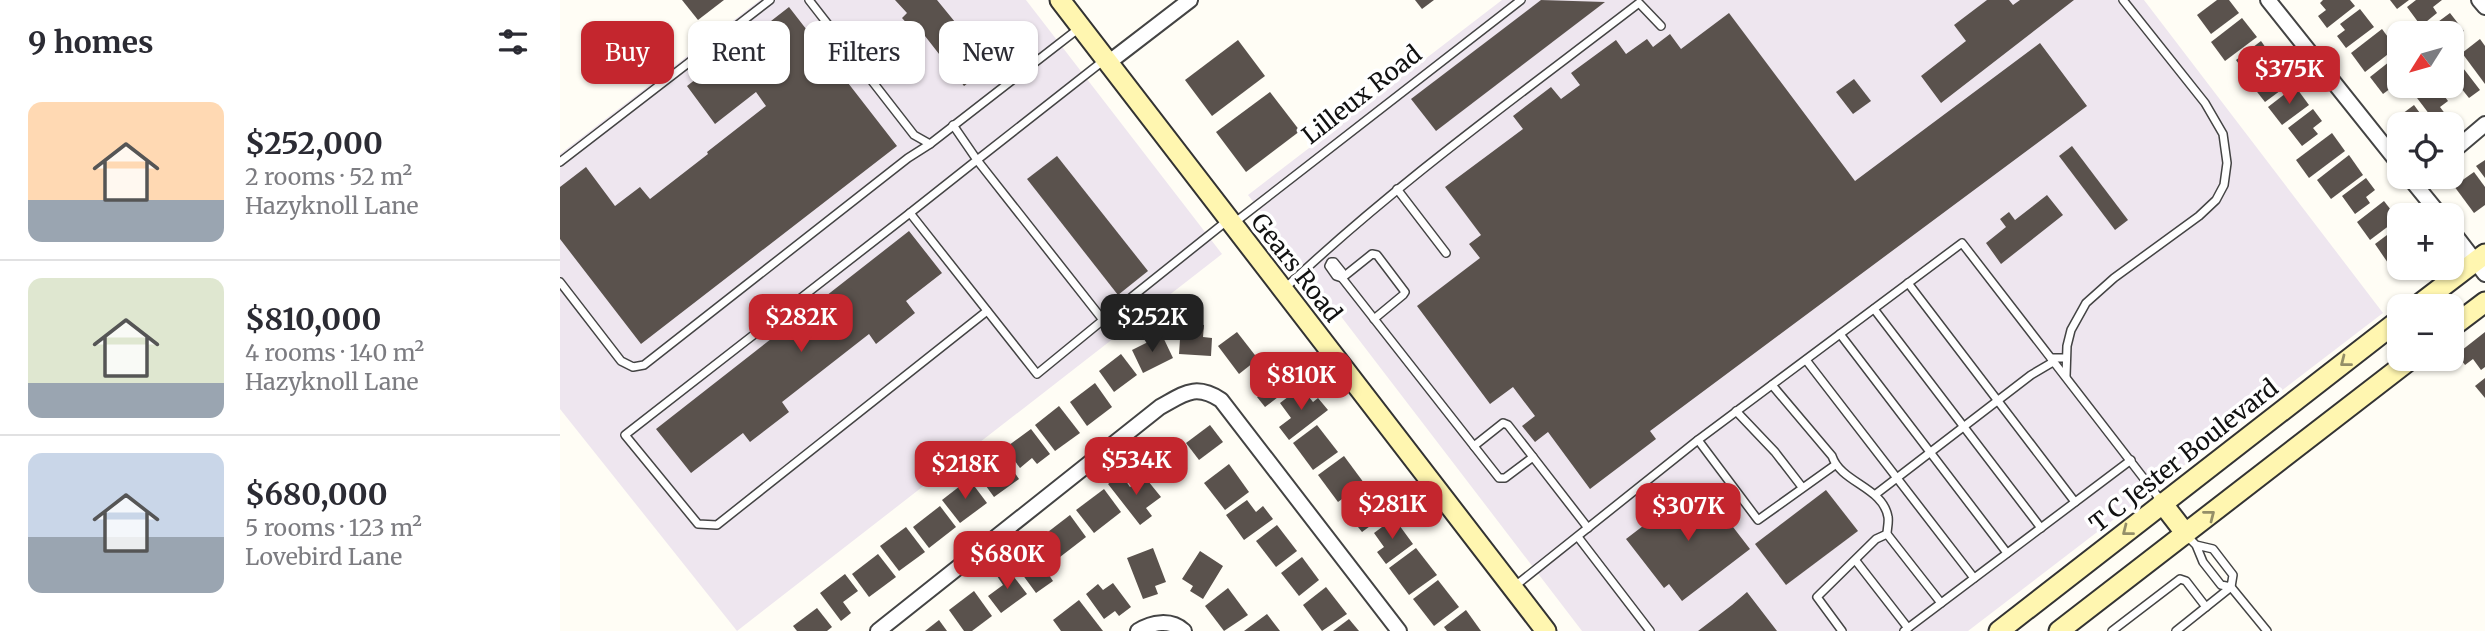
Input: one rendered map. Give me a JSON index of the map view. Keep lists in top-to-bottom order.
{
  "streets": {
    "main road": ["Gears Road", "T C Jester Boulevard"],
    "lane": ["Lilleux Road"]
  },
  "crossings": [
    ["Lilleux Road", "Gears Road"]
  ],
  "north": "bottom left",
  "page": {
    "heading": "9 homes",
    "map_buttons": ["+", "−"],
    "chip": [
      "Buy",
      "Rent",
      "Filters",
      "New"
    ],
    "price": [
      "$375K",
      "$282K",
      "$252K",
      "$810K",
      "$534K",
      "$218K",
      "$281K",
      "$307K",
      "$680K"
    ],
    "list": [
      {
        "name": "$252,000",
        "note": "2 rooms · 52 m² · Hazyknoll Lane"
      },
      {
        "name": "$810,000",
        "note": "4 rooms · 140 m² · Hazyknoll Lane"
      },
      {
        "name": "$680,000",
        "note": "5 rooms · 123 m² · Lovebird Lane"
      }
    ]
  }
}
